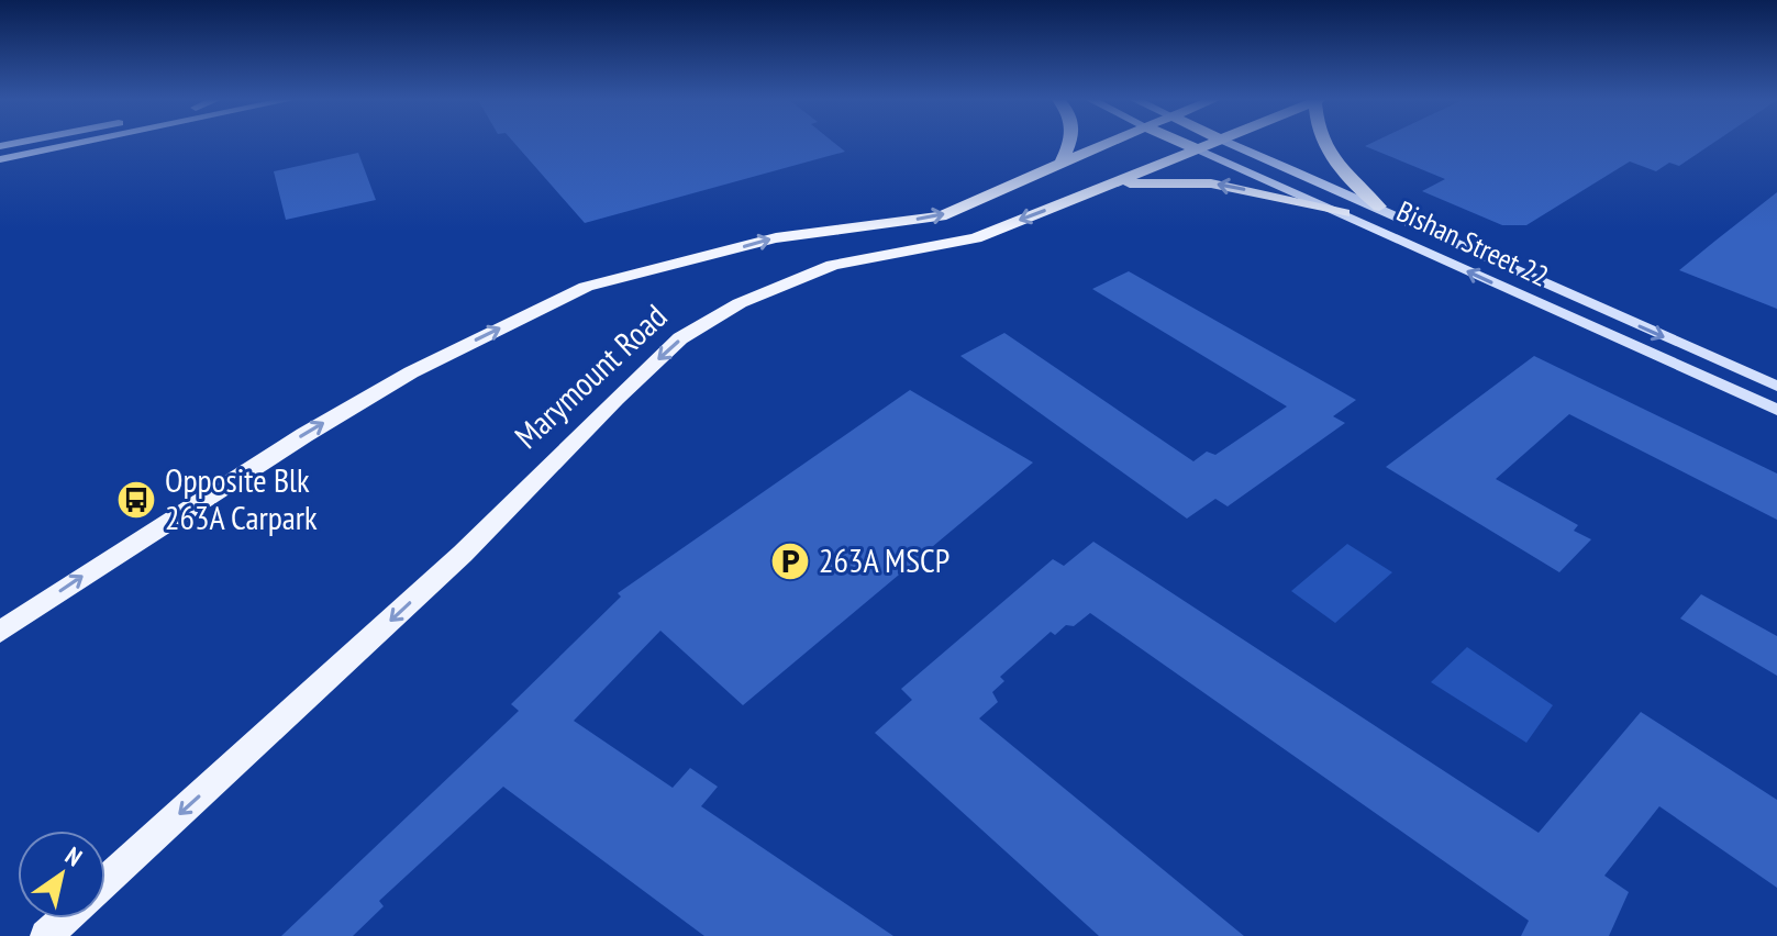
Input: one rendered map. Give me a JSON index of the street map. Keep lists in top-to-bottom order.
{
  "streets": {
    "main road": ["Bishan Street 22", "Marymount Road"]
  },
  "crossings": [
    ["Bishan Street 22", "Marymount Road"]
  ],
  "places": {
    "bus stop": ["Opposite Blk 263A Carpark"],
    "parking": ["263A MSCP"]
  },
  "north": "top right"
}
